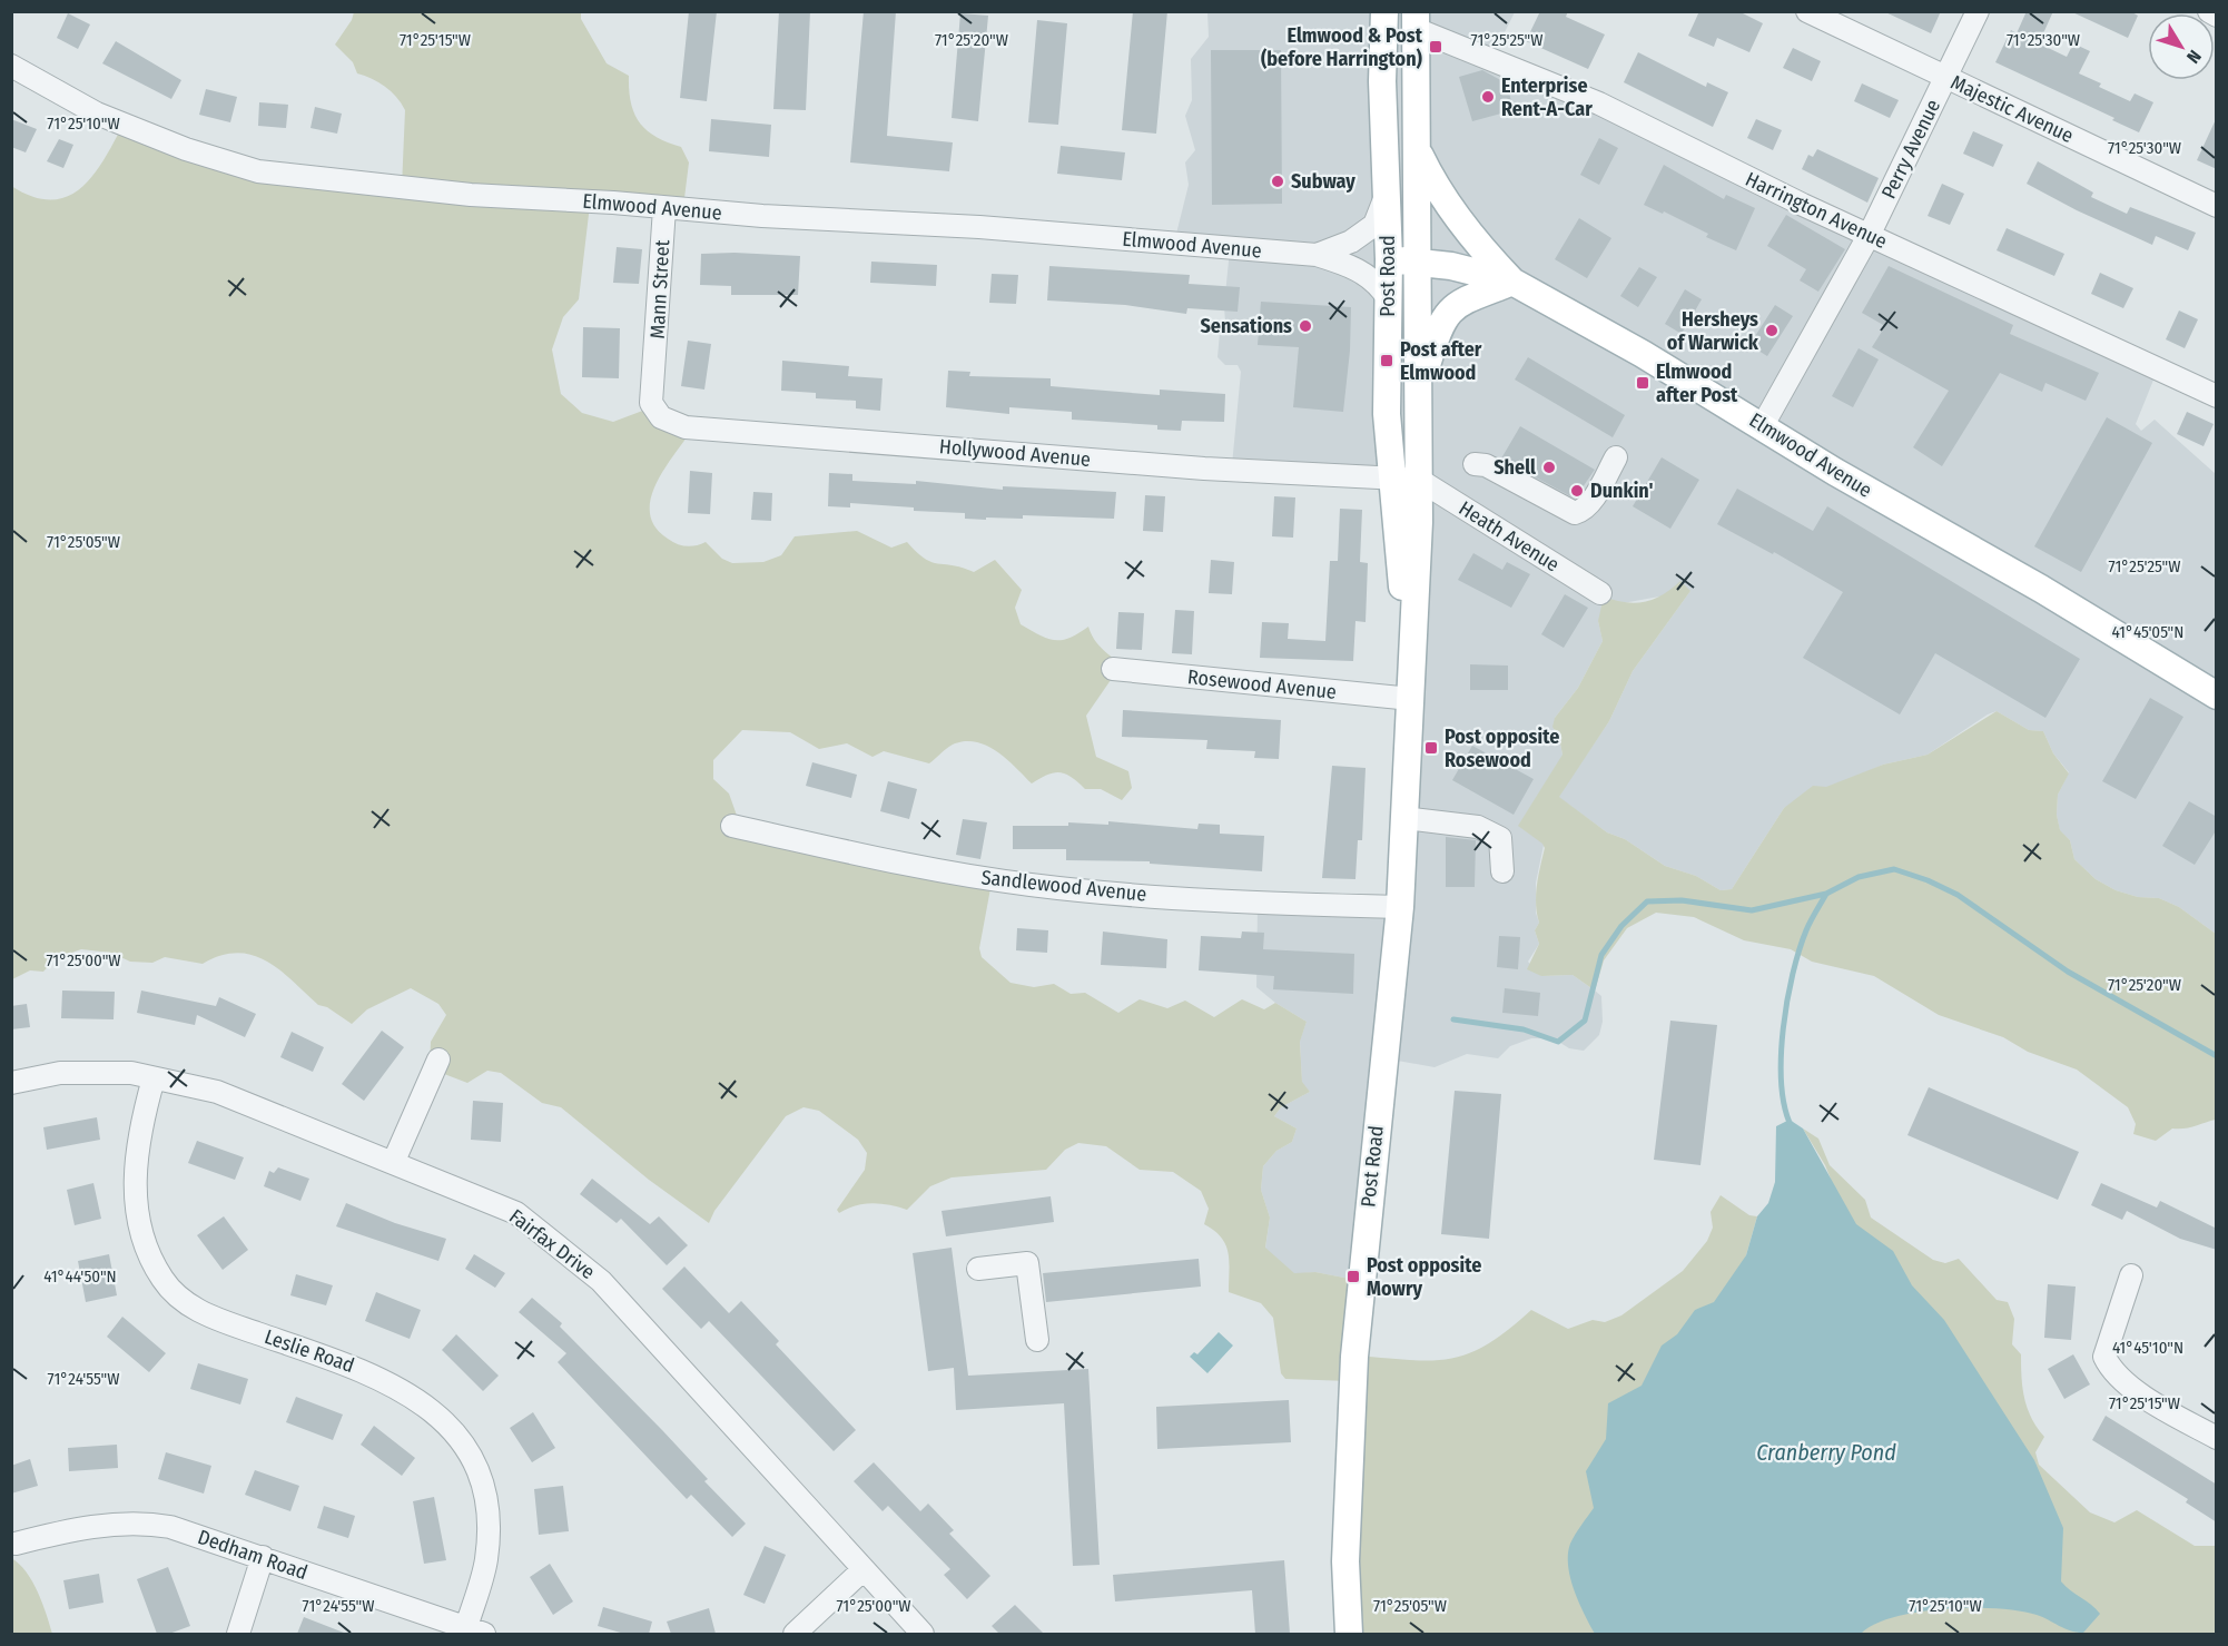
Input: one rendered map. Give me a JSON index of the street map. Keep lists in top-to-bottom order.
{
  "streets": {
    "main road": ["Elmwood Avenue", "Post Road"],
    "street": [
      "Majestic Avenue",
      "Perry Avenue",
      "Harrington Avenue",
      "Mann Street",
      "Hollywood Avenue",
      "Heath Avenue",
      "Rosewood Avenue",
      "Sandlewood Avenue",
      "Fairfax Drive",
      "Leslie Road",
      "Dedham Road"
    ]
  },
  "crossings": [
    ["Majestic Avenue", "Perry Avenue"],
    ["Perry Avenue", "Elmwood Avenue"],
    ["Perry Avenue", "Harrington Avenue"],
    ["Elmwood Avenue", "Post Road"],
    ["Elmwood Avenue", "Mann Street"],
    ["Harrington Avenue", "Post Road"],
    ["Post Road", "Hollywood Avenue"],
    ["Post Road", "Heath Avenue"],
    ["Post Road", "Rosewood Avenue"],
    ["Post Road", "Sandlewood Avenue"],
    ["Mann Street", "Hollywood Avenue"],
    ["Hollywood Avenue", "Heath Avenue"],
    ["Fairfax Drive", "Leslie Road"],
    ["Leslie Road", "Dedham Road"]
  ],
  "water": ["Cranberry Pond"],
  "places": {
    "transit": [
      "Elmwood & Post (before Harrington)",
      "Post after Elmwood",
      "Elmwood after Post",
      "Post opposite Rosewood",
      "Post opposite Mowry"
    ],
    "other": [
      "Enterprise Rent-A-Car",
      "Subway",
      "Sensations",
      "Hersheys of Warwick",
      "Shell",
      "Dunkin'"
    ]
  },
  "north": "bottom right",
  "coordinates": [
    "71°25'15\"W",
    "71°25'20\"W",
    "71°25'25\"W",
    "71°25'30\"W",
    "71°25'10\"W",
    "71°25'05\"W",
    "41°45'05\"N",
    "71°25'00\"W",
    "41°44'50\"N",
    "41°45'10\"N",
    "71°24'55\"W"
  ]
}
